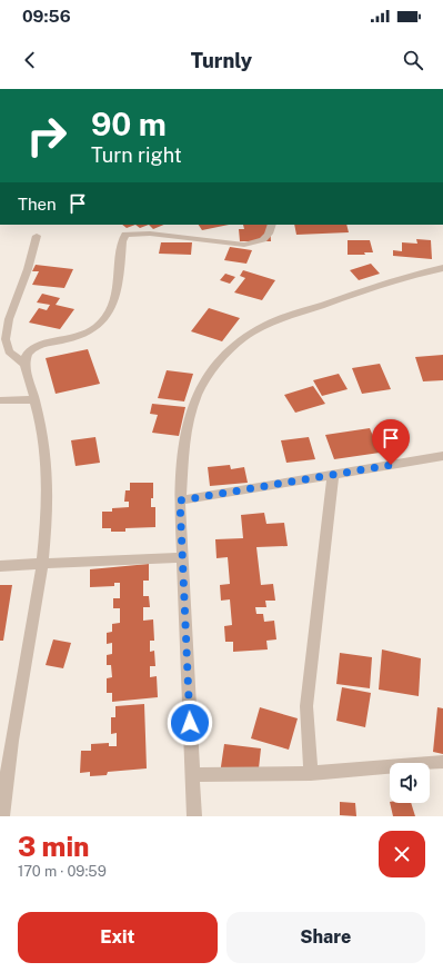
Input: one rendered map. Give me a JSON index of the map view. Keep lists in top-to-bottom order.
{
  "page": {
    "status": "09:56",
    "header": "Turnly",
    "turn": ["90 m", "Turn right"],
    "then": "Then",
    "heading": ["3 min", "170 m · 09:59"],
    "buttons": ["Exit", "Share"]
  }
}
